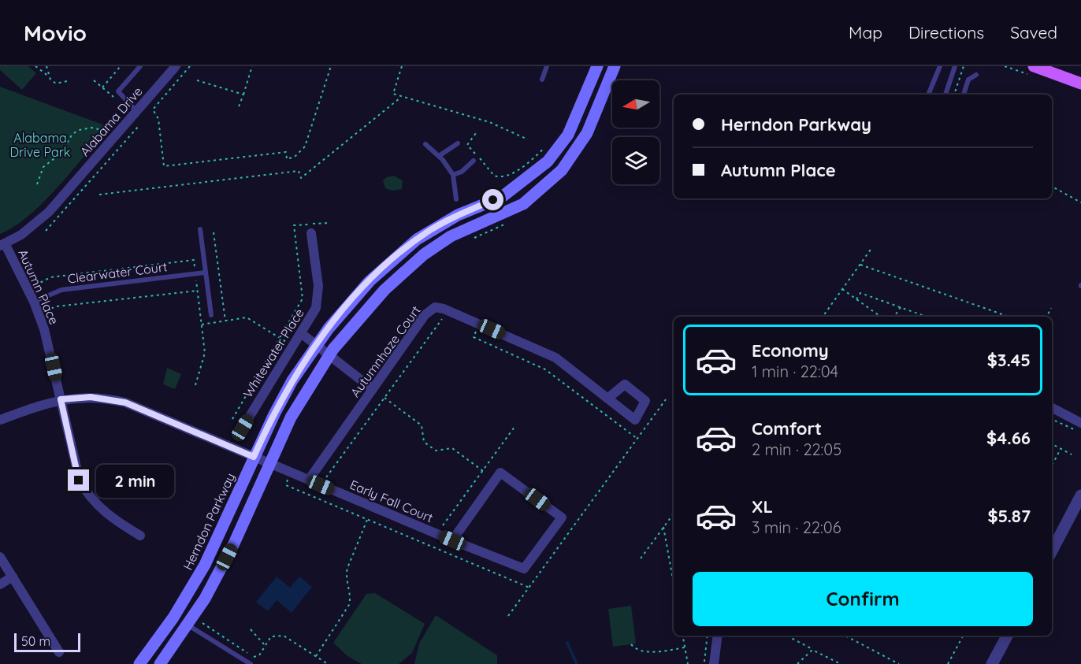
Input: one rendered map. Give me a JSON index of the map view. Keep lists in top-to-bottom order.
{
  "streets": {
    "main road": ["Herndon Parkway"],
    "street": [
      "Alabama Drive",
      "Autumn Place",
      "Autumnhaze Court",
      "Whitewater Place",
      "Early Fall Court"
    ],
    "lane": ["Clearwater Court"]
  },
  "crossings": [
    ["Alabama Drive", "Autumn Place"],
    ["Clearwater Court", "Autumn Place"],
    ["Autumn Place", "Early Fall Court"],
    ["Autumnhaze Court", "Early Fall Court"],
    ["Early Fall Court", "Herndon Parkway"]
  ],
  "parks": ["Alabama Drive Park"],
  "scale_bar": "50 m",
  "north": "left",
  "page": {
    "header": "Movio",
    "nav": ["Map", "Directions", "Saved"],
    "banner": ["Herndon Parkway", "Autumn Place"],
    "list": [
      {
        "name": "Economy",
        "note": "1 min · 22:04",
        "value": "$3.45"
      },
      {
        "name": "Comfort",
        "note": "2 min · 22:05",
        "value": "$4.66"
      },
      {
        "name": "XL",
        "note": "3 min · 22:06",
        "value": "$5.87"
      }
    ],
    "bubble": "2 min",
    "buttons": "Confirm",
    "scale": "50 m"
  }
}
